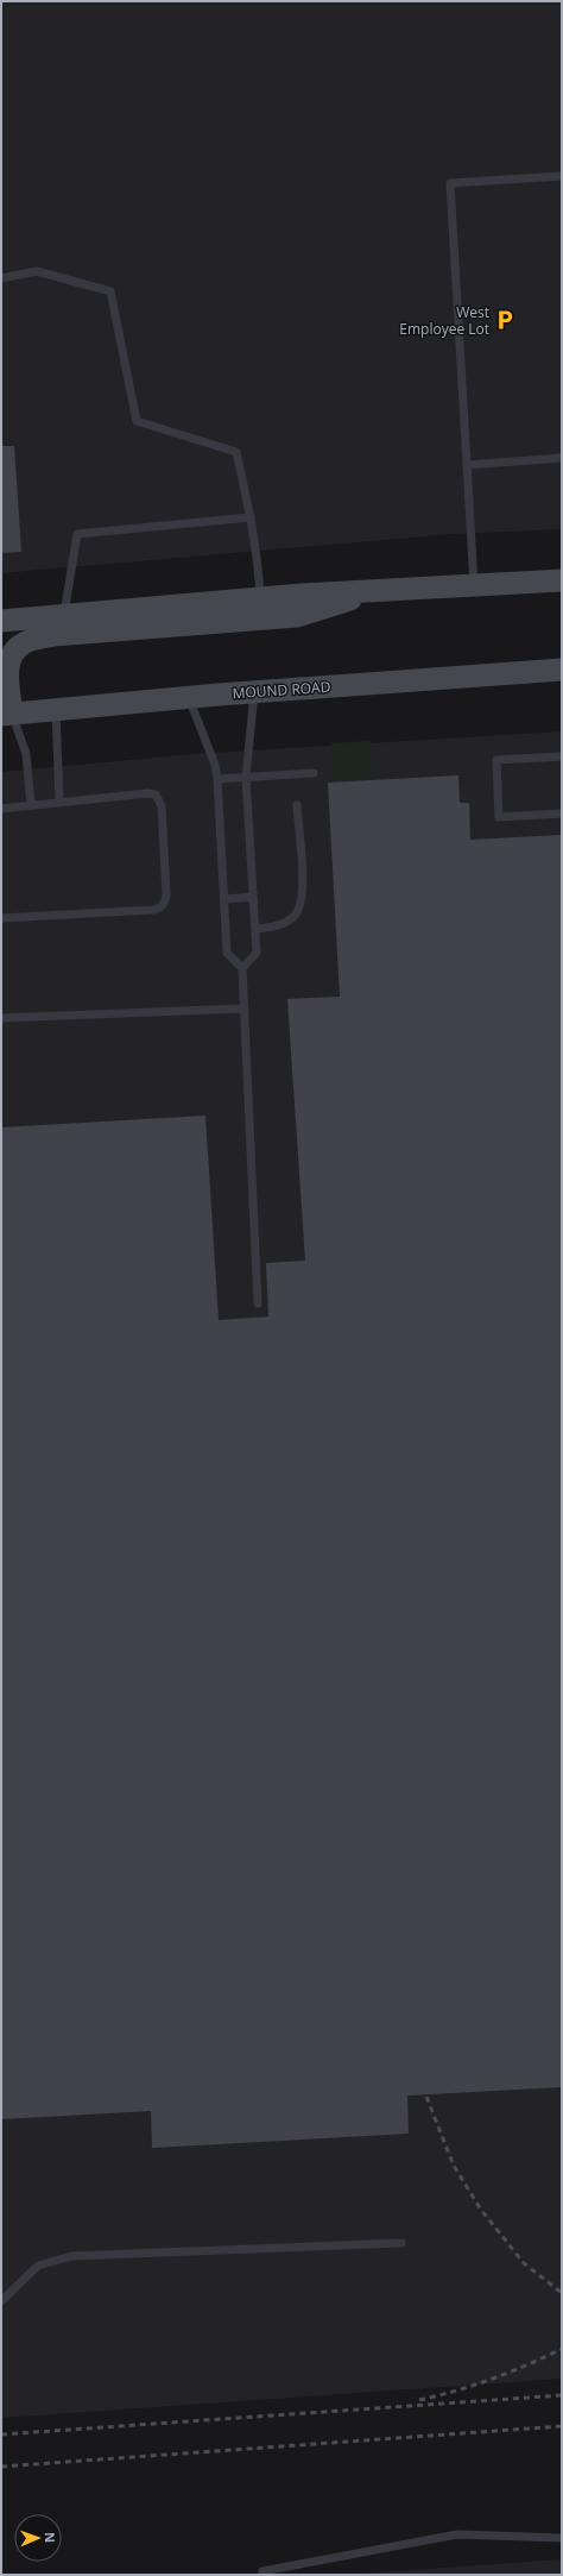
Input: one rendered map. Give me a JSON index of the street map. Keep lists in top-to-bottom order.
{
  "streets": {
    "main road": ["MOUND ROAD"]
  },
  "places": {
    "parking": ["West Employee Lot"]
  },
  "north": "right"
}
